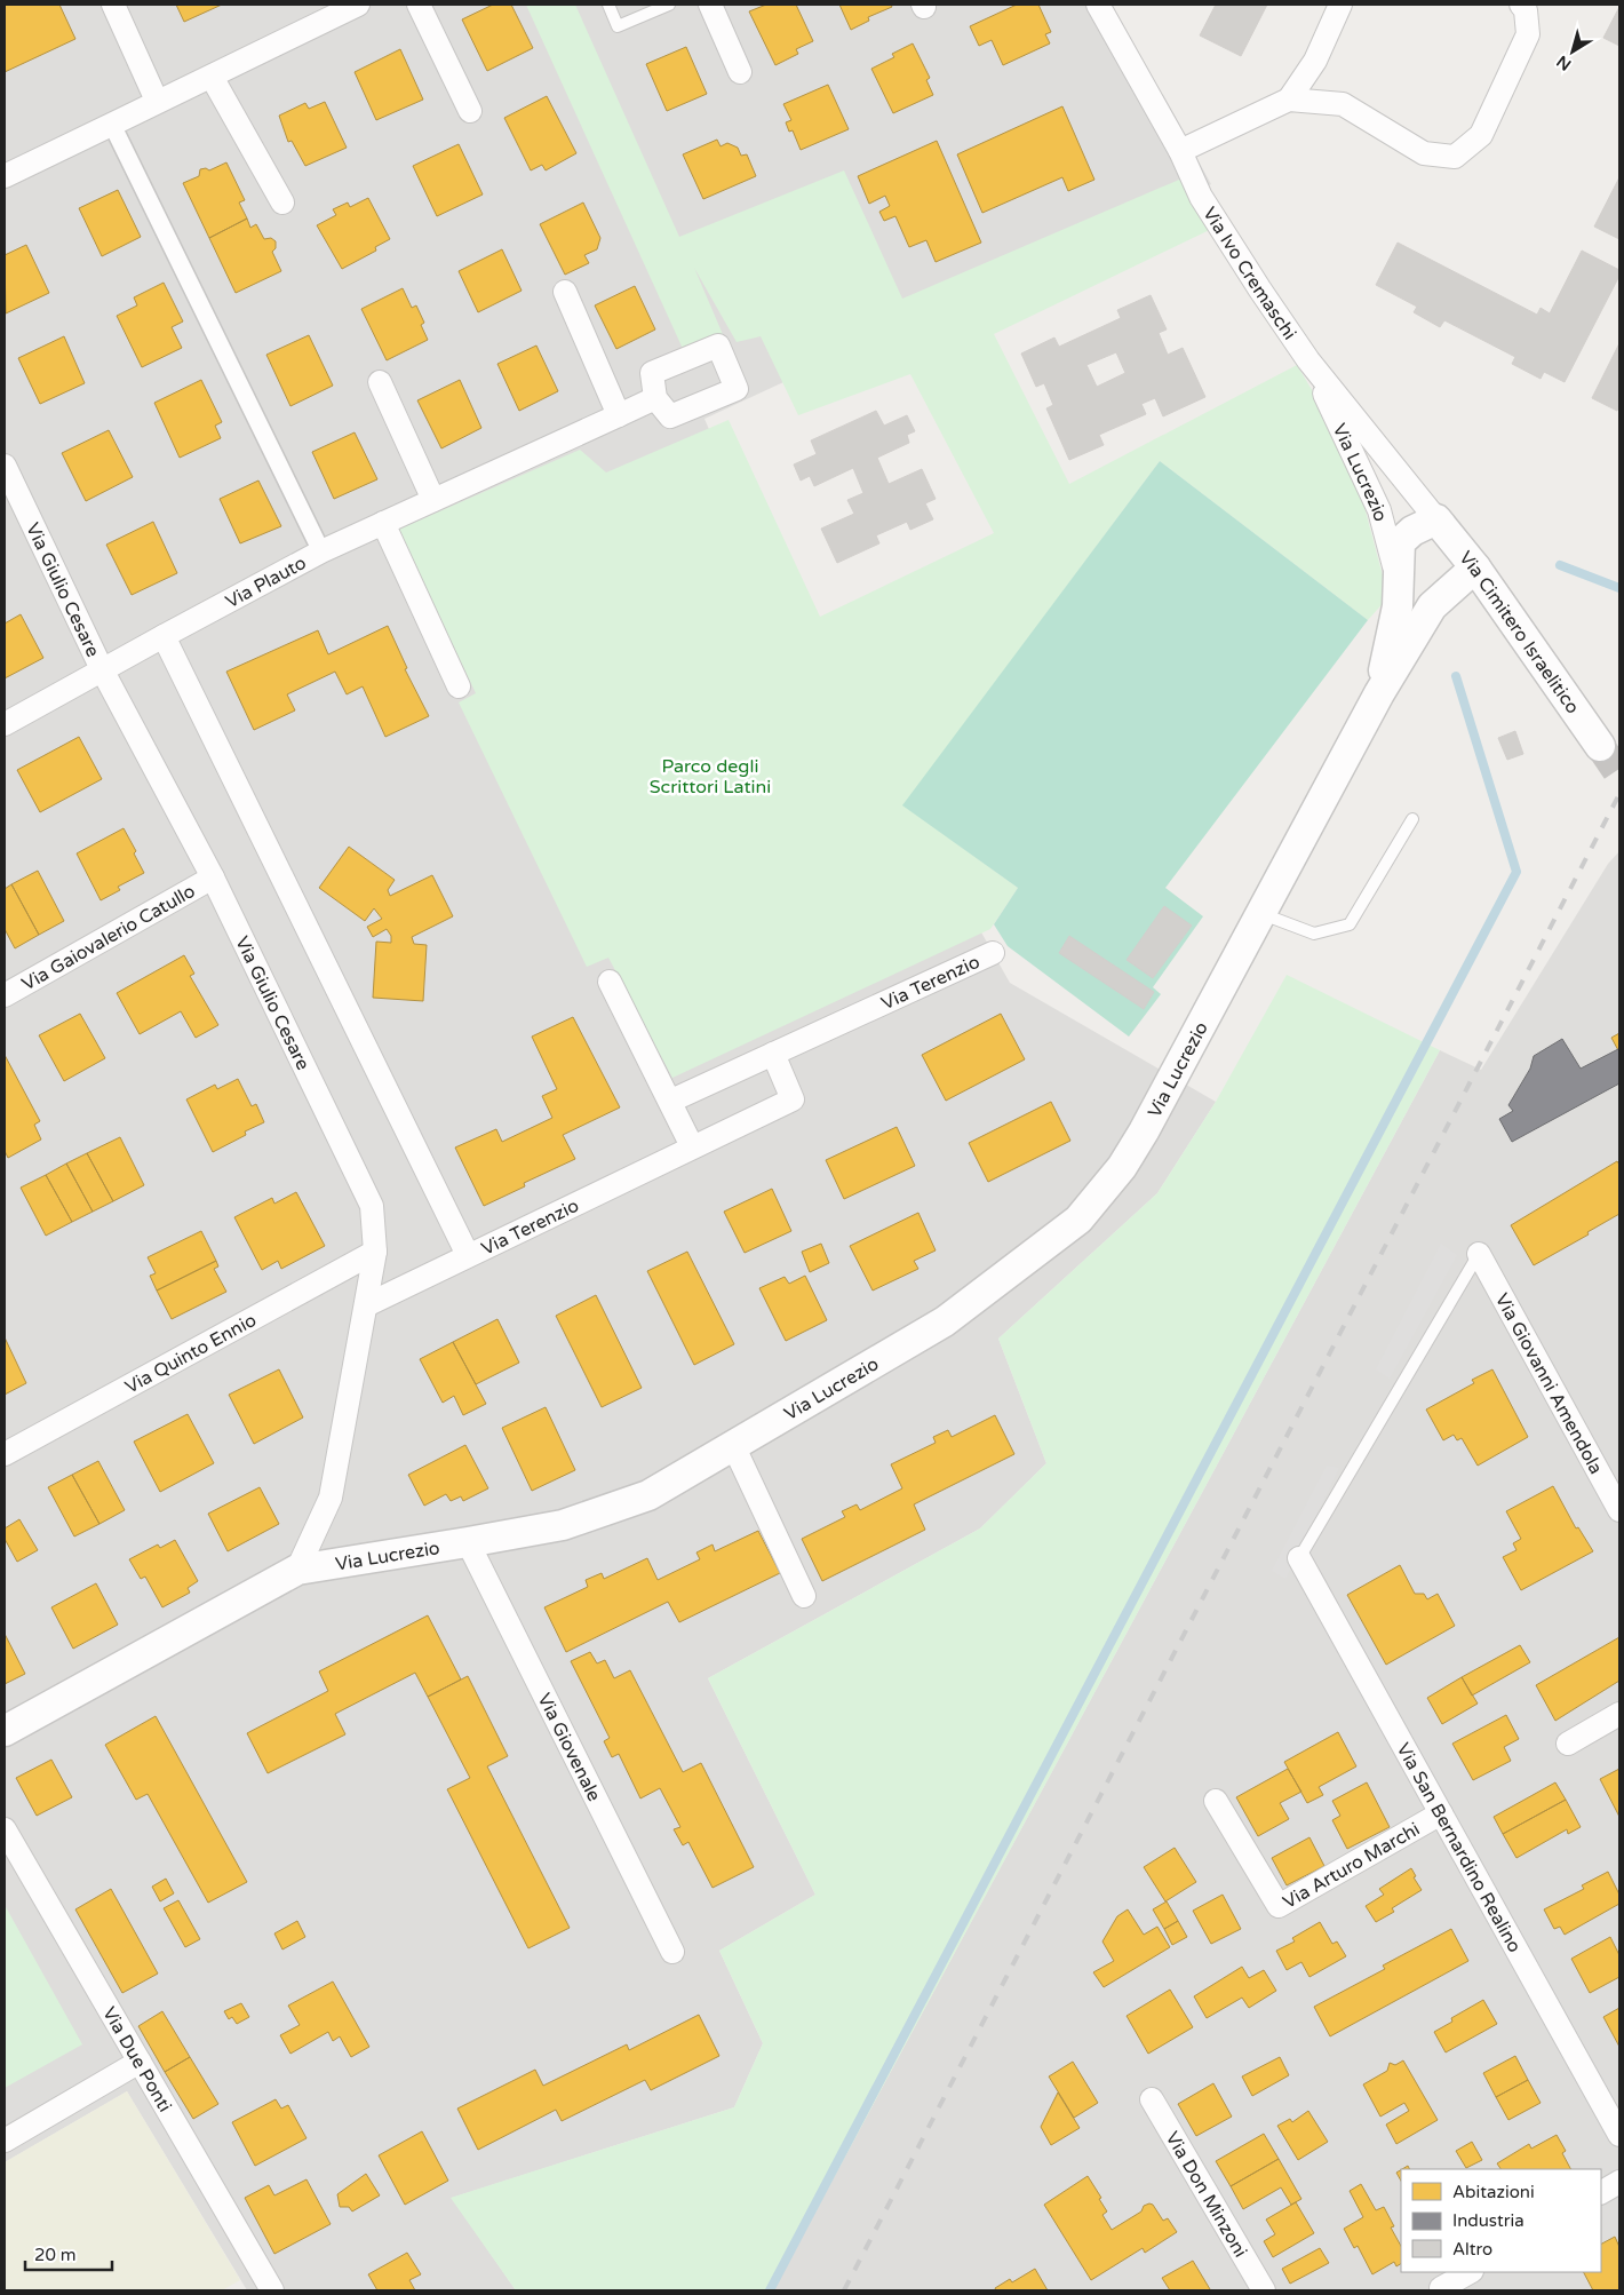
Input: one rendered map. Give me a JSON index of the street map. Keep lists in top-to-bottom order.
{
  "streets": {
    "street": [
      "Via Ivo Cremaschi",
      "Via Lucrezio",
      "Via Plauto",
      "Via Giulio Cesare",
      "Via Cimitero Israelitico",
      "Via Gaiovalerio Catullo",
      "Via Terenzio",
      "Via Quinto Ennio",
      "Via Giovanni Amendola",
      "Via Giovenale",
      "Via San Bernardino Realino",
      "Via Arturo Marchi",
      "Via Due Ponti",
      "Via Don Minzoni"
    ]
  },
  "crossings": [
    ["Via Ivo Cremaschi", "Via Lucrezio"],
    ["Via Ivo Cremaschi", "Via Cimitero Israelitico"],
    ["Via Lucrezio", "Via Giulio Cesare"],
    ["Via Lucrezio", "Via Cimitero Israelitico"],
    ["Via Lucrezio", "Via Giovenale"],
    ["Via Plauto", "Via Giulio Cesare"],
    ["Via Giulio Cesare", "Via Gaiovalerio Catullo"],
    ["Via Giulio Cesare", "Via Terenzio"],
    ["Via Giulio Cesare", "Via Quinto Ennio"],
    ["Via San Bernardino Realino", "Via Arturo Marchi"]
  ],
  "parks": ["Parco degli Scrittori Latini"],
  "legend": ["Abitazioni", "Industria", "Altro"],
  "scale_bar": "20 m",
  "north": "bottom left"
}
